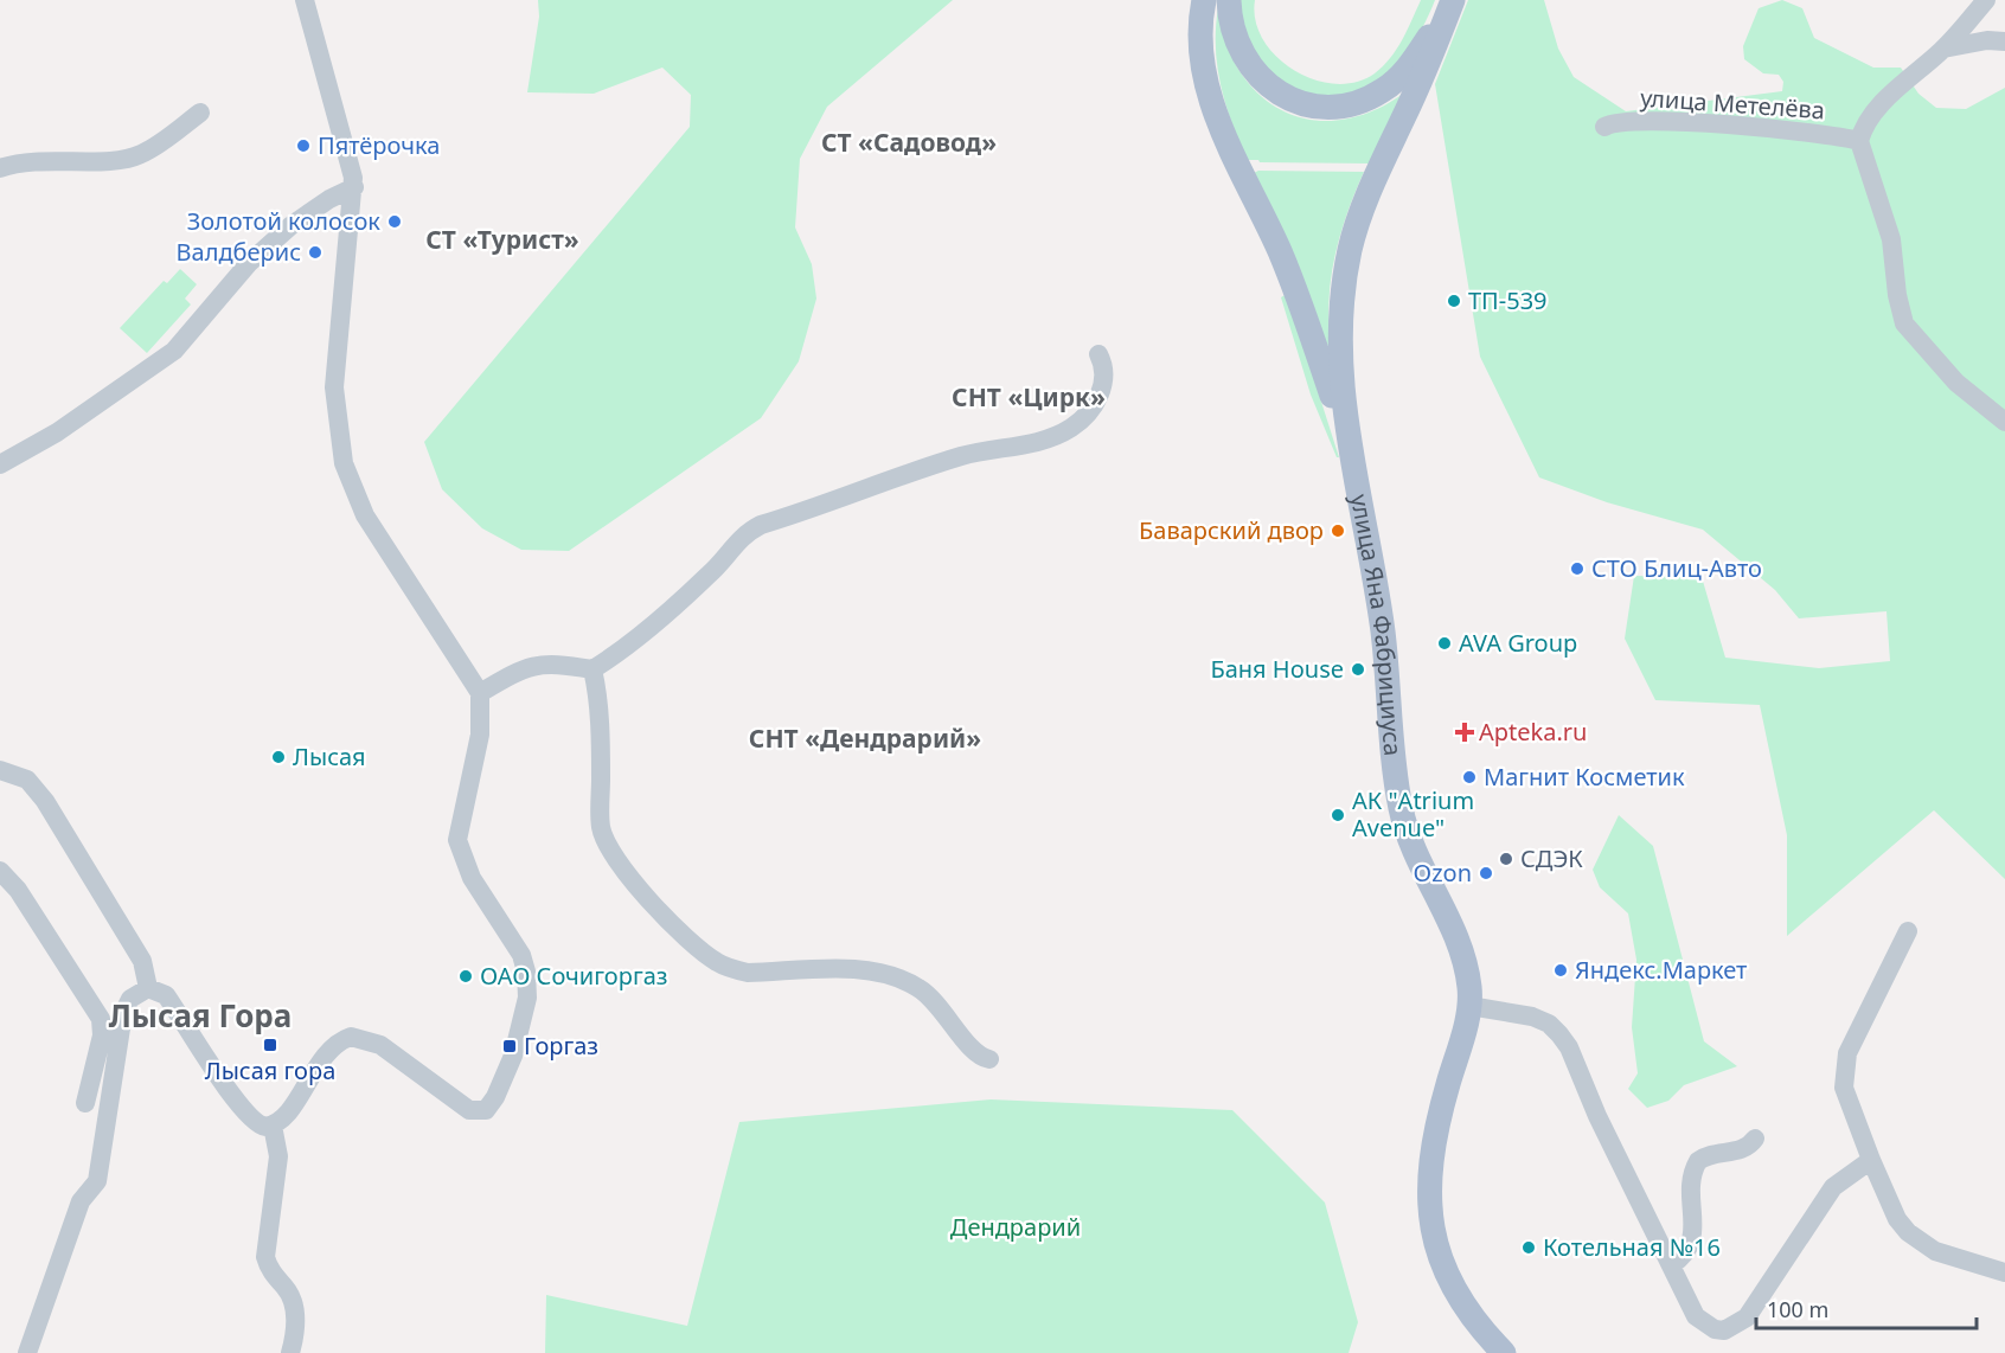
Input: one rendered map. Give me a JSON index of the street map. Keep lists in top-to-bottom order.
{
  "streets": {
    "main road": ["улица Яна Фабрициуса"],
    "street": ["улица Метелёва"]
  },
  "districts": [
    "СТ «Садовод»",
    "СТ «Турист»",
    "СНТ «Цирк»",
    "СНТ «Дендрарий»",
    "Лысая Гора"
  ],
  "parks": ["Дендрарий"],
  "places": {
    "other": [
      "Пятёрочка",
      "Золотой колосок",
      "Валдберис",
      "ТП-539",
      "Баварский двор",
      "СТО Блиц-Авто",
      "AVA Group",
      "Баня House",
      "Лысая",
      "Магнит Косметик",
      "АК \"Atrium Avenue\"",
      "СДЭК",
      "Ozon",
      "Яндекс.Маркет",
      "ОАО Сочигоргаз",
      "Котельная №16"
    ],
    "health": ["Apteka.ru"],
    "transit": ["Лысая гора", "Горгаз"]
  },
  "scale_bar": "100 m"
}
